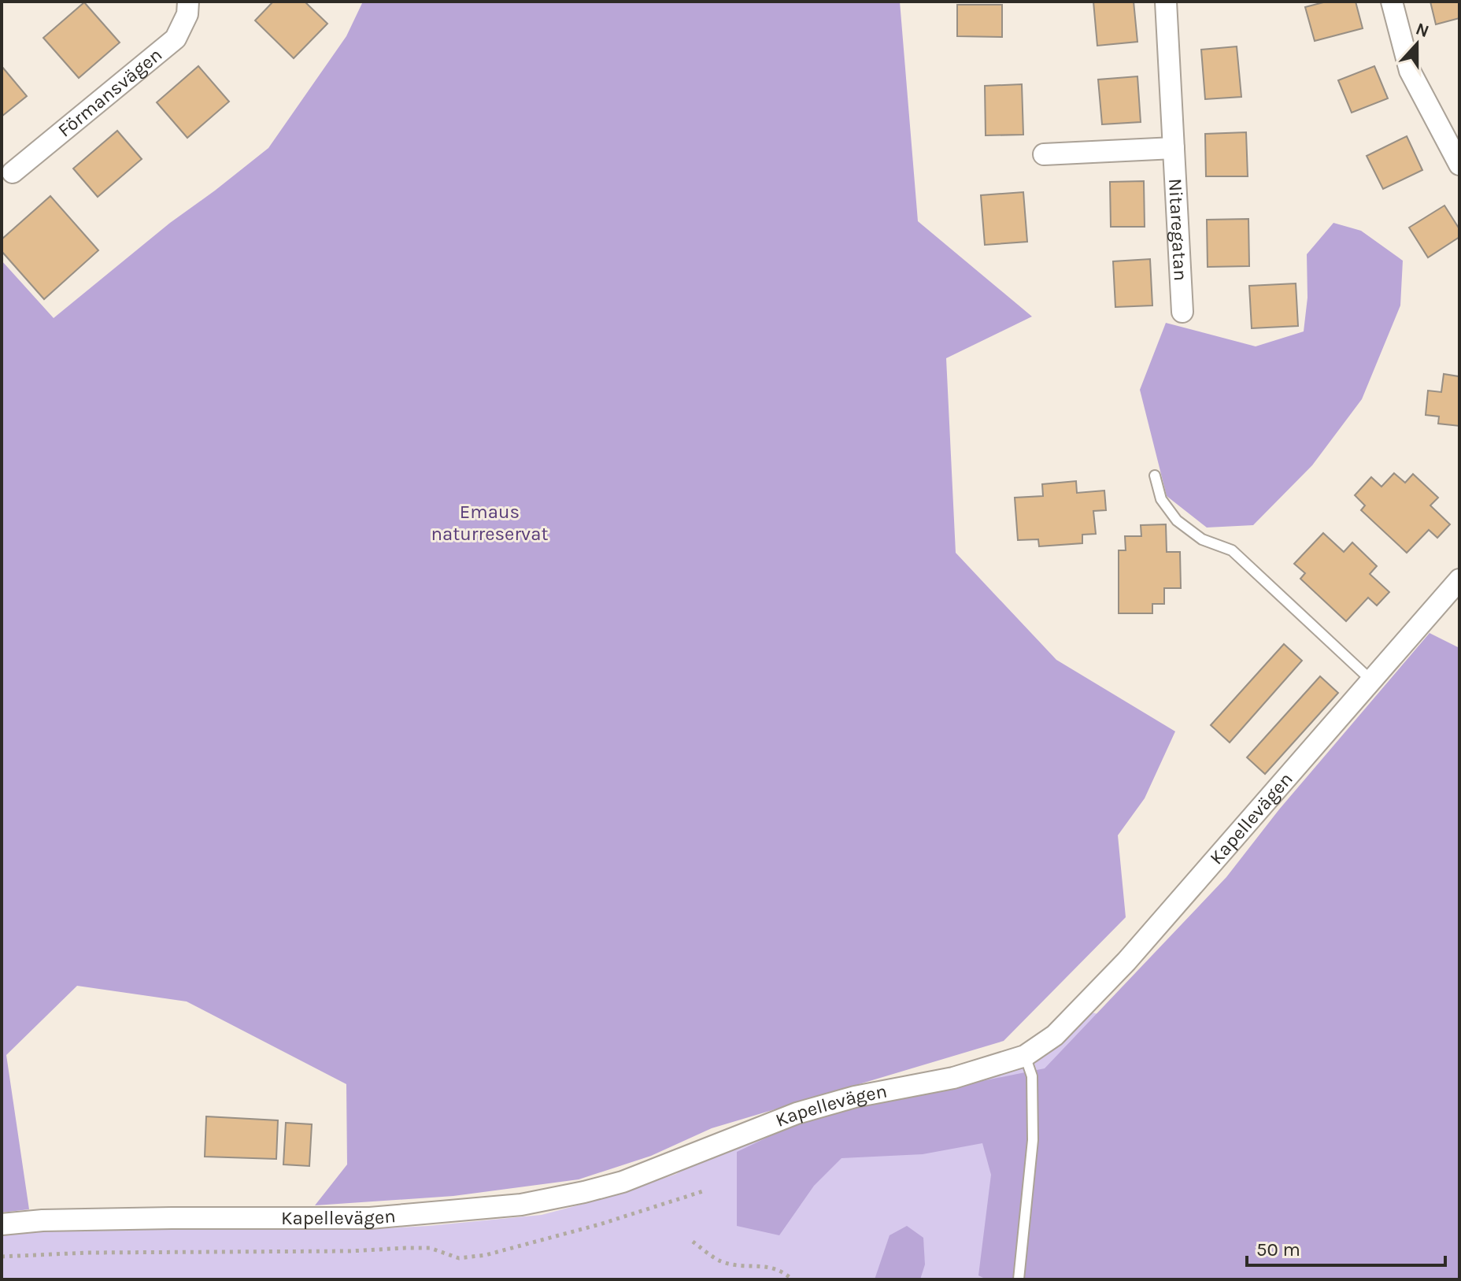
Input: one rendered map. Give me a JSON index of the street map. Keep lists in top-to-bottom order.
{
  "streets": {
    "street": ["Förmansvägen", "Nitaregatan", "Kapellevägen"]
  },
  "parks": ["Emaus naturreservat"],
  "scale_bar": "50 m",
  "north": "top"
}
